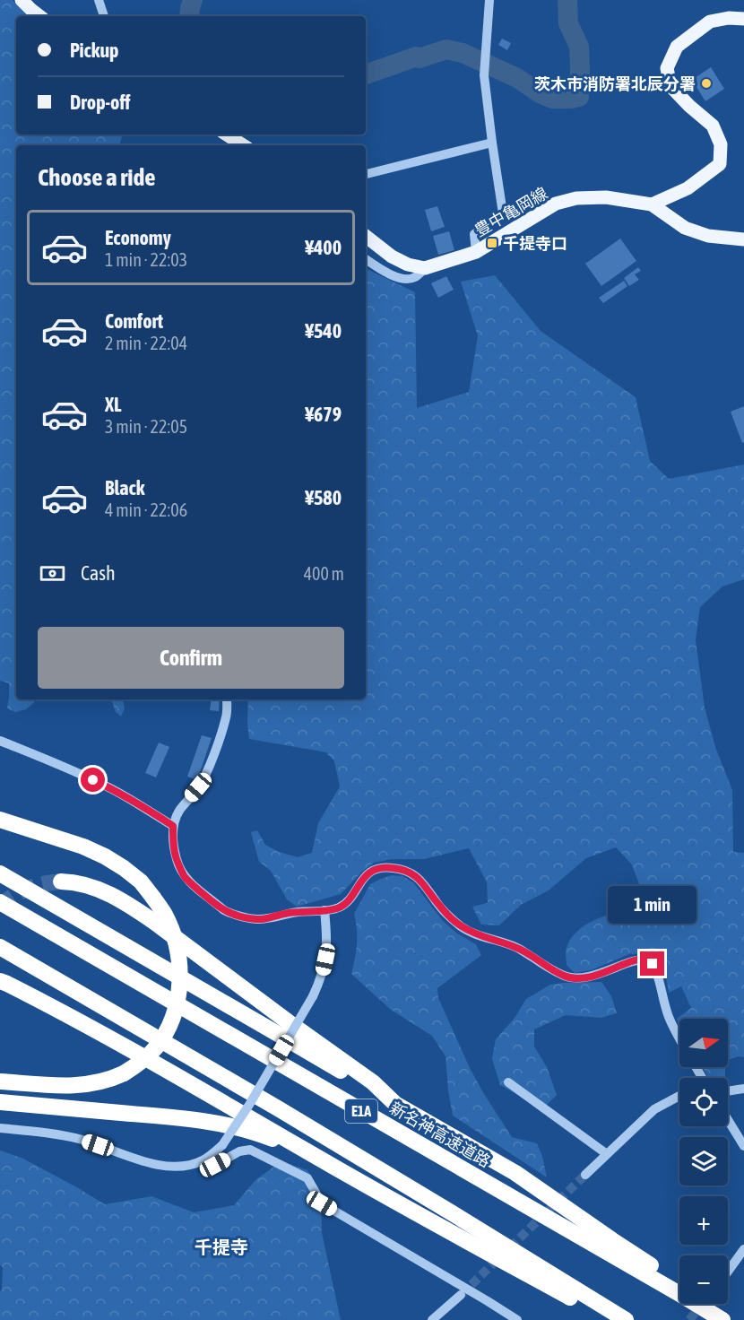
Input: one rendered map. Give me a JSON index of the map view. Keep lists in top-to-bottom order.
{
  "streets": {
    "highway": ["E1A", "新名神高速道路"],
    "main road": ["豊中亀岡線"]
  },
  "districts": ["千提寺"],
  "places": {
    "other": ["茨木市消防署北辰分署"],
    "transit": ["千提寺口"]
  },
  "north": "right",
  "page": {
    "banner": ["Pickup", "Drop-off"],
    "heading": "Choose a ride",
    "list": [
      {
        "name": "Economy",
        "note": "1 min · 22:03",
        "value": "¥400"
      },
      {
        "name": "Comfort",
        "note": "2 min · 22:04",
        "value": "¥540"
      },
      {
        "name": "XL",
        "note": "3 min · 22:05",
        "value": "¥679"
      },
      {
        "name": "Black",
        "note": "4 min · 22:06",
        "value": "¥580"
      }
    ],
    "pay": ["Cash", "400 m"],
    "buttons": "Confirm",
    "bubble": "1 min",
    "map_buttons": ["+", "−"]
  }
}
